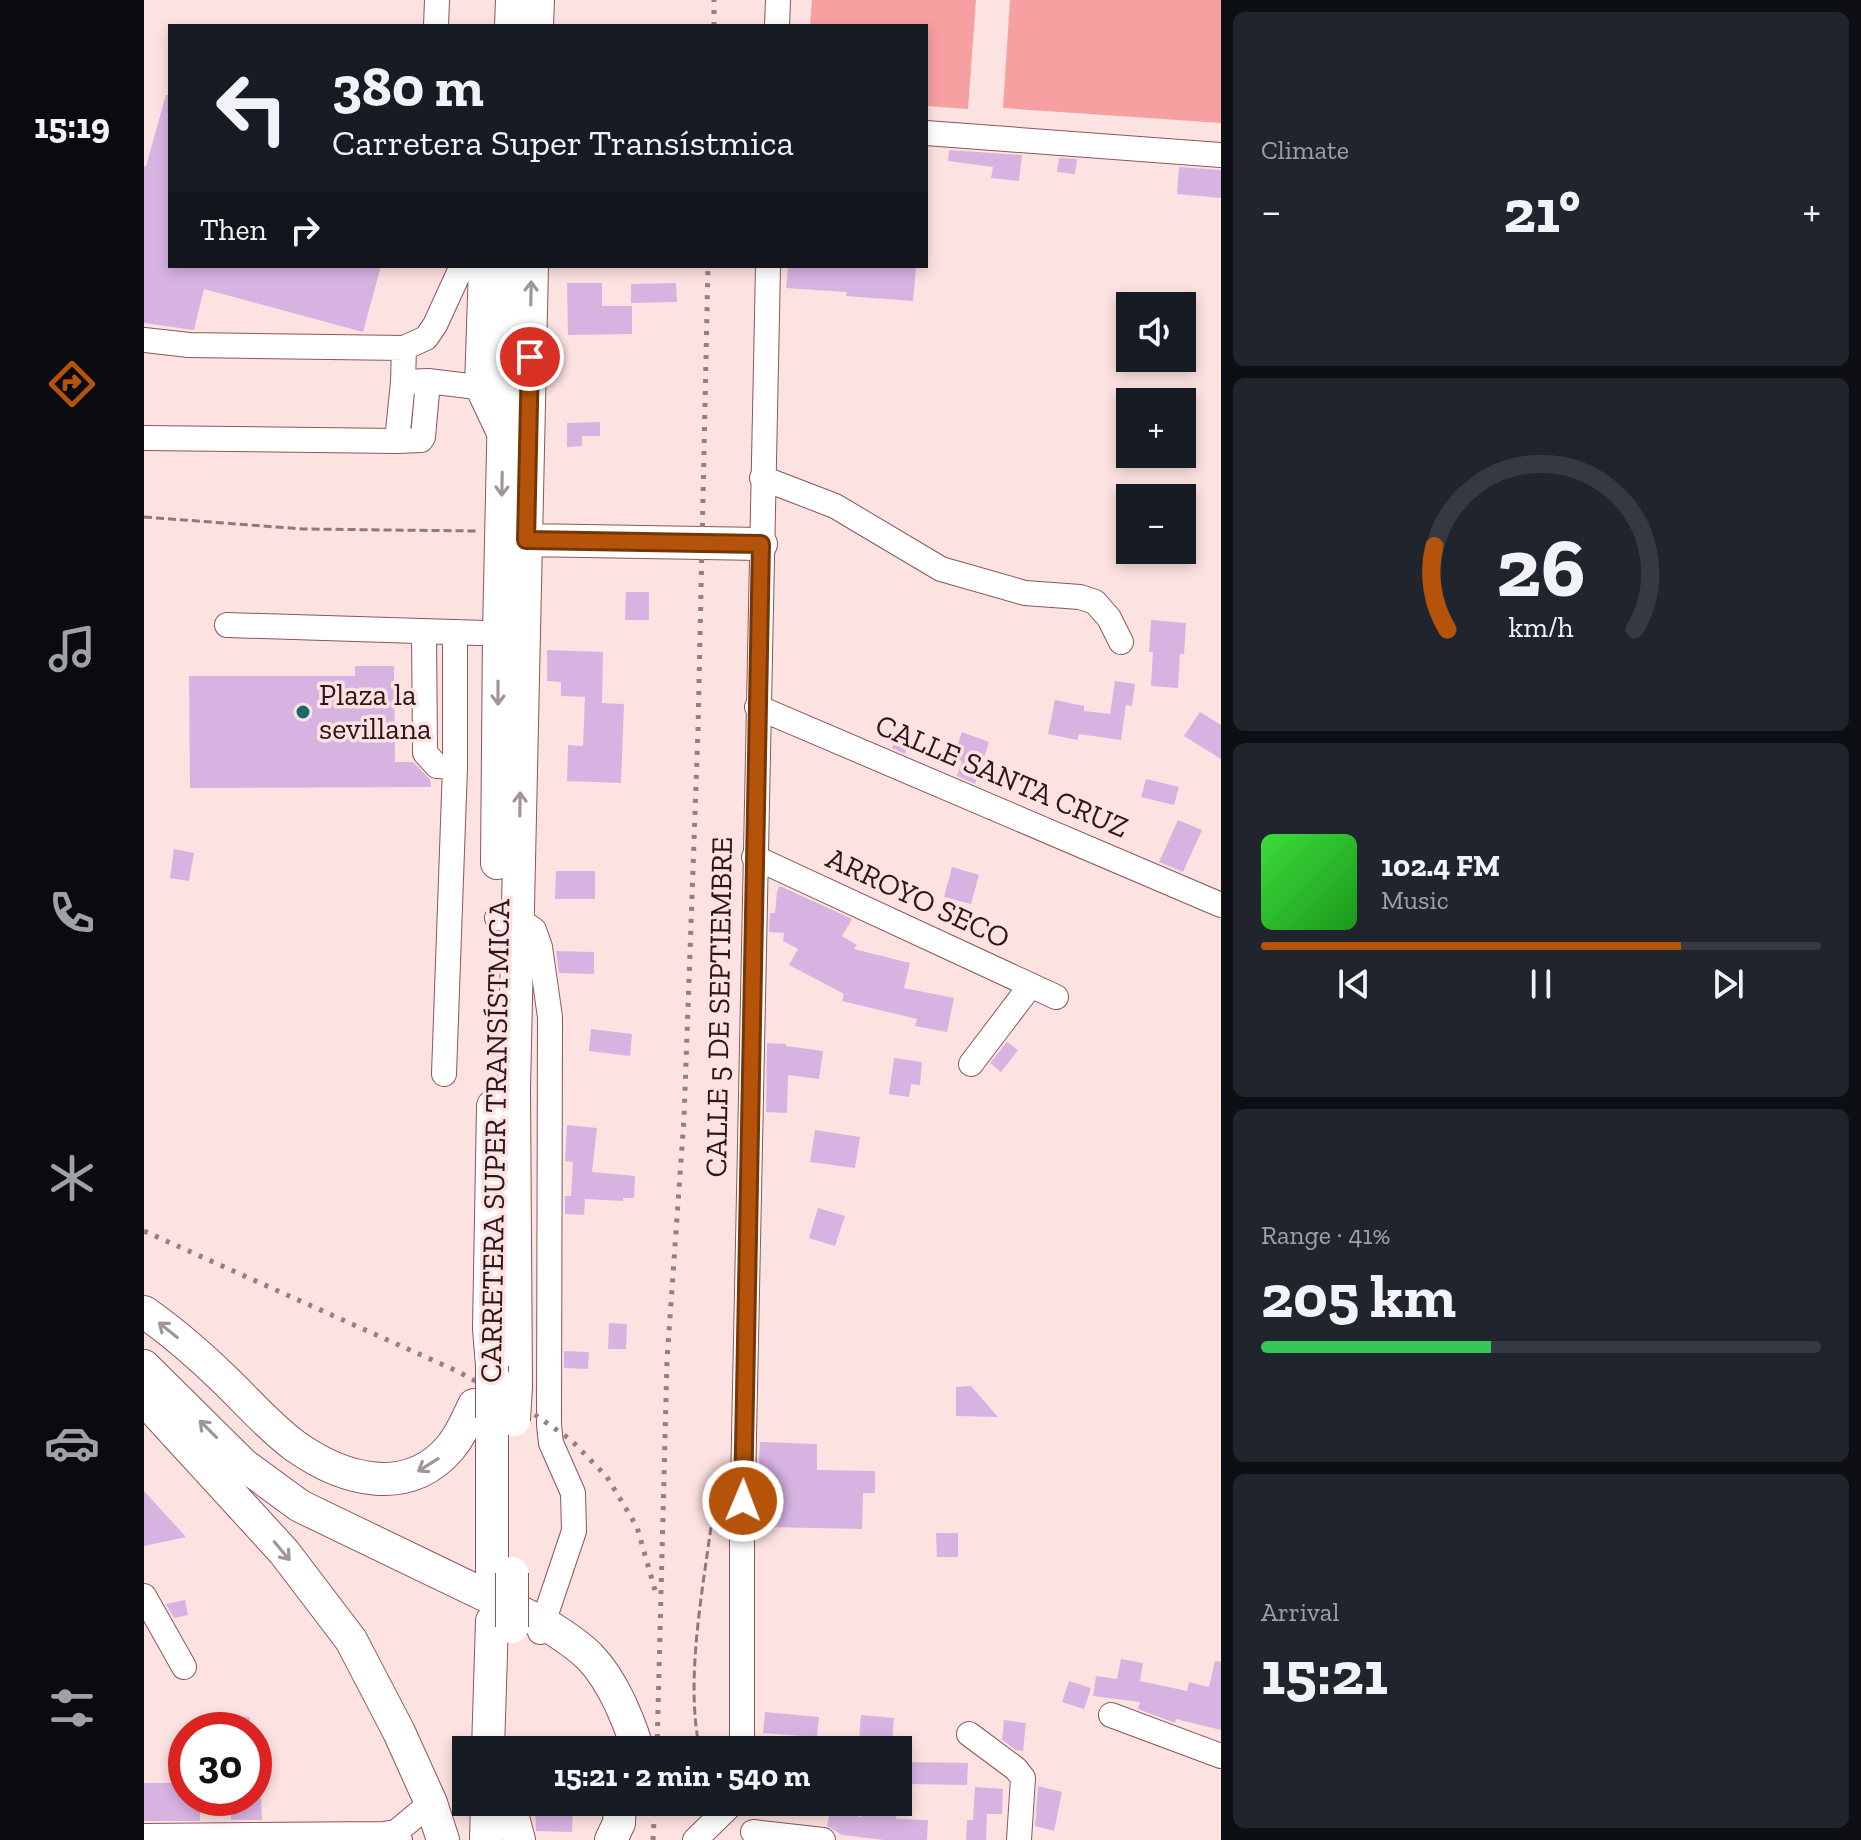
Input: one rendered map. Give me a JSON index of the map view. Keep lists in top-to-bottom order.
{
  "streets": {
    "main road": ["CARRETERA SUPER TRANSÍSTMICA"],
    "street": ["CALLE SANTA CRUZ", "ARROYO SECO", "CALLE 5 DE SEPTIEMBRE"]
  },
  "crossings": [
    ["CALLE SANTA CRUZ", "CALLE 5 DE SEPTIEMBRE"],
    ["ARROYO SECO", "CALLE 5 DE SEPTIEMBRE"]
  ],
  "places": ["Plaza la sevillana"],
  "page": {
    "tabs": "15:19",
    "tile": [
      "Climate",
      ["Range · 41%", "205 km"],
      ["Arrival", "15:21"]
    ],
    "turn": ["380 m", "Carretera Super Transístmica"],
    "heat": ["−", "21°", "+"],
    "then": "Then",
    "map_buttons": ["+", "−"],
    "song": ["102.4 FM", "Music"],
    "limit": "30",
    "trip": "15:21 · 2 min · 540 m",
    "gauge": ["26", "km/h"]
  }
}
